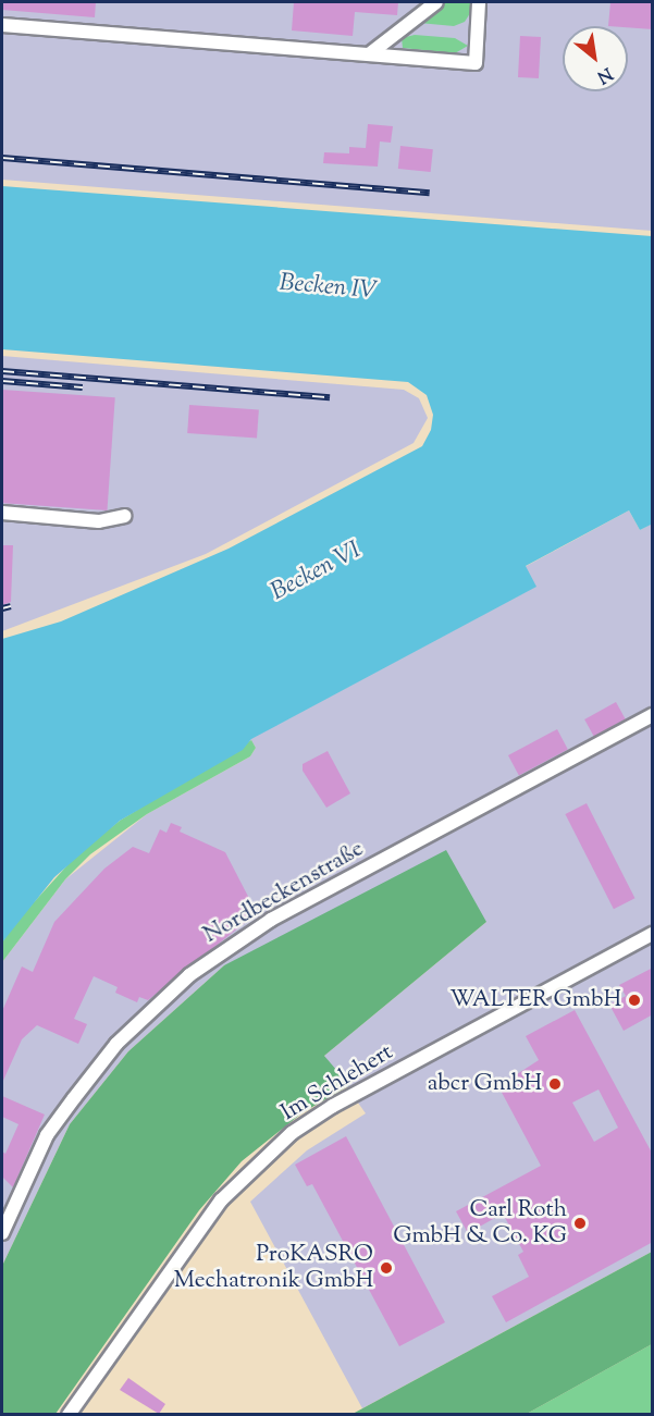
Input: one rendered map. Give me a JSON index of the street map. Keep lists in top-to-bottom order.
{
  "streets": {
    "street": ["Nordbeckenstraße", "Im Schlehert"]
  },
  "water": ["Becken IV", "Becken VI"],
  "places": [
    "WALTER GmbH",
    "abcr GmbH",
    "Carl Roth GmbH & Co. KG",
    "ProKASRO Mechatronik GmbH"
  ],
  "north": "bottom right"
}
